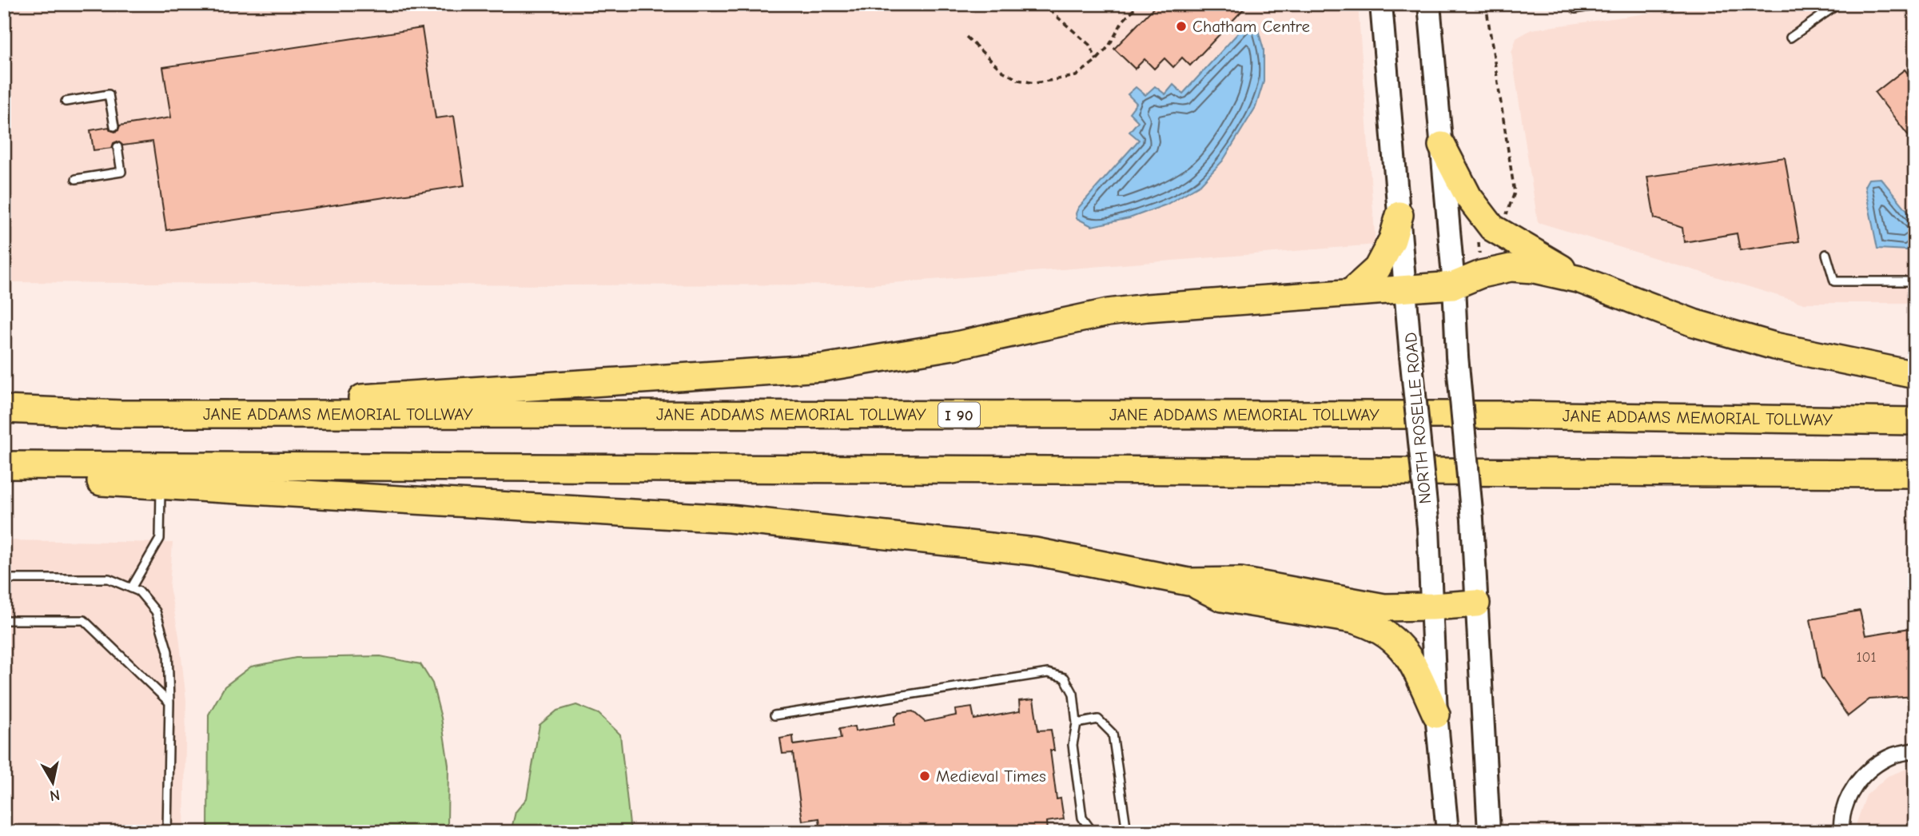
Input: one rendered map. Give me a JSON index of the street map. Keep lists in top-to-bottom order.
{
  "streets": {
    "highway": ["JANE ADDAMS MEMORIAL TOLLWAY", "I 90"],
    "main road": ["NORTH ROSELLE ROAD"]
  },
  "places": ["Chatham Centre", "Medieval Times"],
  "house_numbers": ["101"],
  "north": "bottom"
}
